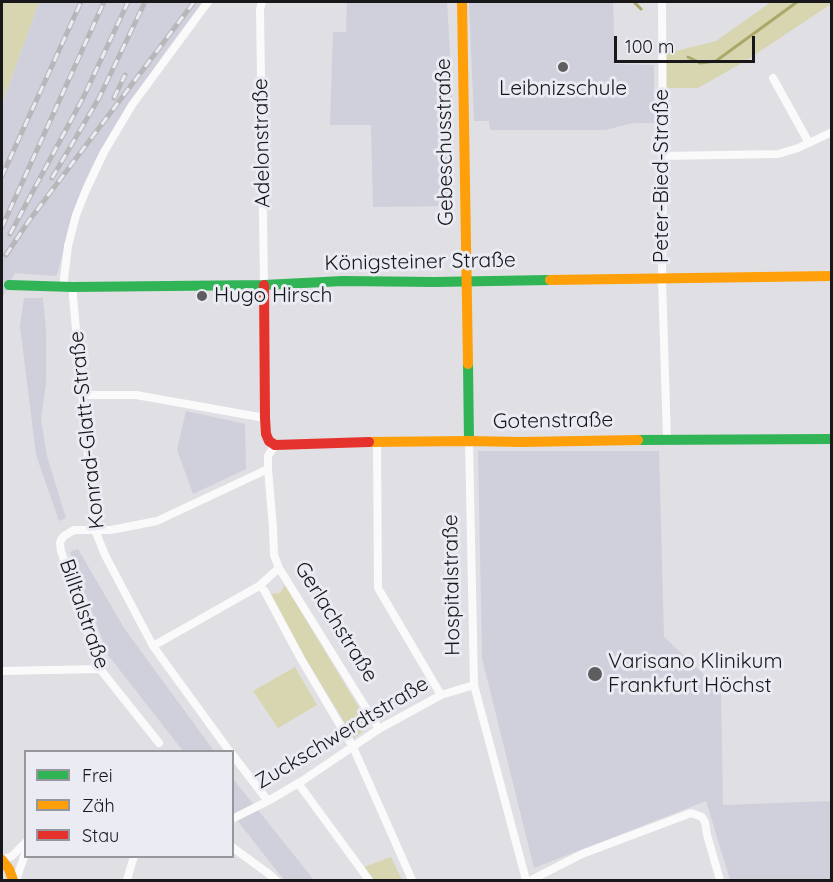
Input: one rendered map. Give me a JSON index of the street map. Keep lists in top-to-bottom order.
{
  "streets": {
    "main road": [
      "Gebeschusstraße",
      "Königsteiner Straße",
      "Gotenstraße",
      "Hospitalstraße"
    ],
    "street": [
      "Adelonstraße",
      "Peter-Bied-Straße",
      "Konrad-Glatt-Straße",
      "Billtalstraße",
      "Gerlachstraße",
      "Zuckschwerdtstraße"
    ]
  },
  "crossings": [
    ["Gebeschusstraße", "Königsteiner Straße"],
    ["Gebeschusstraße", "Hospitalstraße"],
    ["Adelonstraße", "Königsteiner Straße"],
    ["Peter-Bied-Straße", "Königsteiner Straße"],
    ["Peter-Bied-Straße", "Gotenstraße"],
    ["Königsteiner Straße", "Konrad-Glatt-Straße"],
    ["Königsteiner Straße", "Hospitalstraße"],
    ["Gotenstraße", "Hospitalstraße"],
    ["Gotenstraße", "Gerlachstraße"],
    ["Konrad-Glatt-Straße", "Billtalstraße"],
    ["Konrad-Glatt-Straße", "Zuckschwerdtstraße"],
    ["Hospitalstraße", "Zuckschwerdtstraße"],
    ["Gerlachstraße", "Zuckschwerdtstraße"]
  ],
  "places": ["Leibnizschule", "Hugo Hirsch", "Varisano Klinikum Frankfurt Höchst"],
  "legend": ["Frei", "Zäh", "Stau"],
  "scale_bar": "100 m"
}
